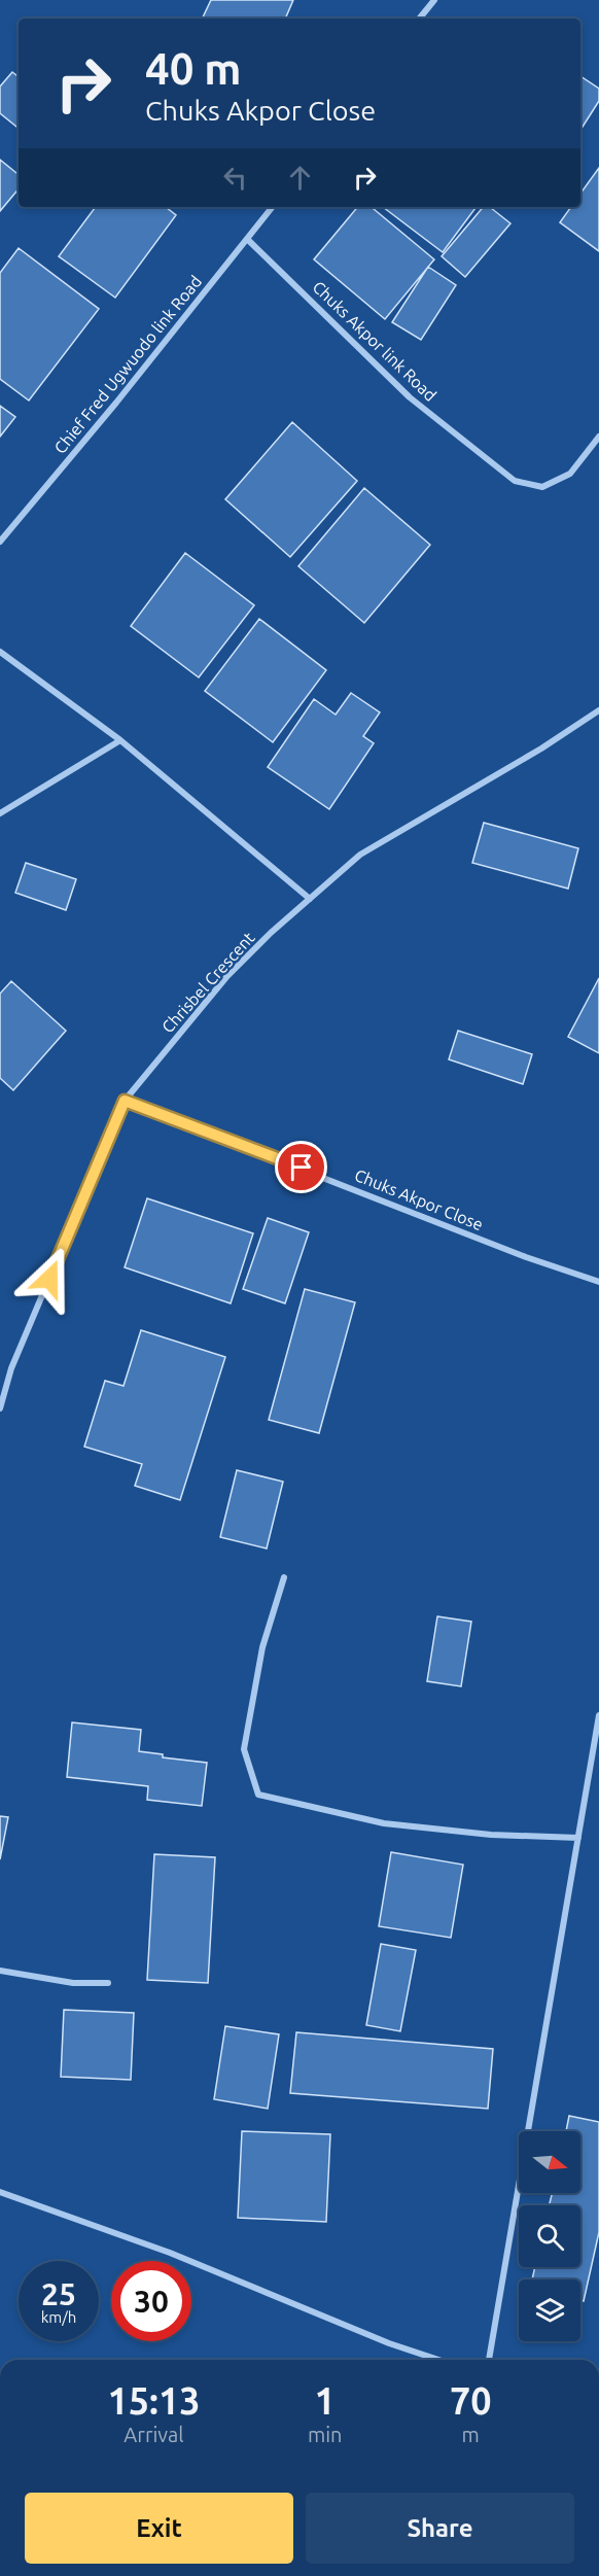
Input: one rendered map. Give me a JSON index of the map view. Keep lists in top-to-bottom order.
{
  "streets": {
    "street": [
      "Chuks Akpor link Road",
      "Chief Fred Ugwuodo link Road",
      "Chrisbel Crescent",
      "Chuks Akpor Close"
    ]
  },
  "crossings": [
    ["Chuks Akpor link Road", "Chief Fred Ugwuodo link Road"],
    ["Chrisbel Crescent", "Chuks Akpor Close"]
  ],
  "north": "right",
  "page": {
    "turn": ["40 m", "Chuks Akpor Close"],
    "speed": "25 km/h",
    "limit": "30",
    "eta": [
      "15:13",
      "Arrival",
      "1",
      "min",
      "70",
      "m"
    ],
    "buttons": ["Exit", "Share"]
  }
}
